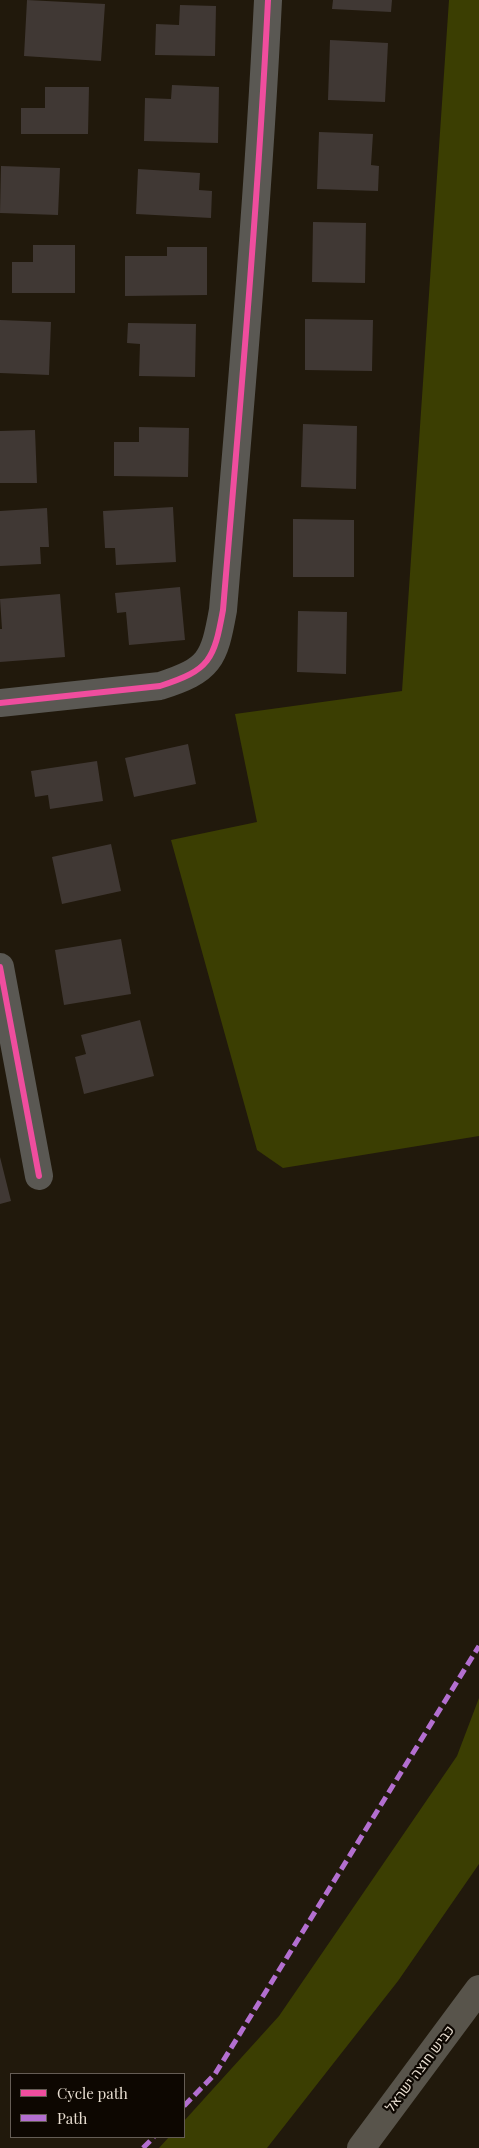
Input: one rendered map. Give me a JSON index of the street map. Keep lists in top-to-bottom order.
{
  "streets": {
    "highway": ["כביש חוצה ישראל"]
  },
  "legend": ["Cycle path", "Path"]
}
